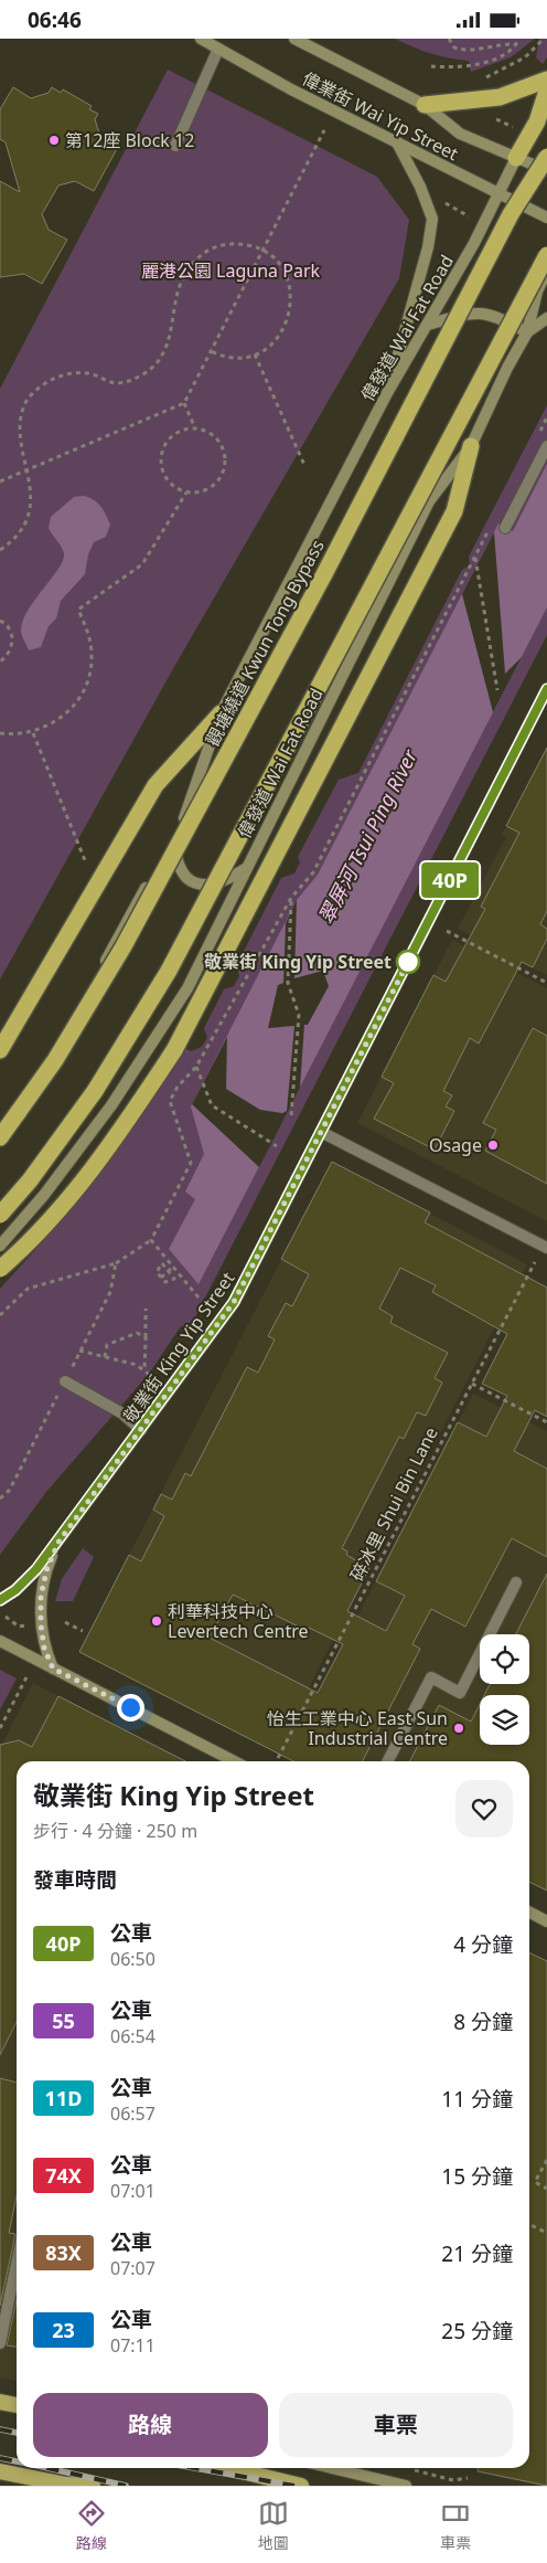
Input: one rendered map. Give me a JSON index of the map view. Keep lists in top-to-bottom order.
{
  "streets": {
    "highway": ["觀塘繞道 Kwun Tong Bypass"],
    "main road": ["偉業街 Wai Yip Street", "偉發道 Wai Fat Road", "敬業街 King Yip Street"],
    "path": ["碎冰里 Shui Bin Lane"]
  },
  "crossings": [
    ["偉業街 Wai Yip Street", "偉發道 Wai Fat Road"]
  ],
  "water": ["翠屏河 Tsui Ping River"],
  "parks": ["麗港公園 Laguna Park"],
  "places": [
    "第12座 Block 12",
    "敬業街 King Yip Street",
    "Osage",
    "利華科技中心 Levertech Centre",
    "怡生工業中心 East Sun Industrial Centre"
  ],
  "lines": ["bus line 40P"],
  "page": {
    "status": "06:46",
    "on_map": "40P",
    "heading": [
      ["敬業街 King Yip Street", "步行 · 4 分鐘 · 250 m"],
      "發車時間"
    ],
    "list": [
      {
        "mark": "40P",
        "name": "公車",
        "note": "06:50",
        "value": "4 分鐘"
      },
      {
        "mark": "55",
        "name": "公車",
        "note": "06:54",
        "value": "8 分鐘"
      },
      {
        "mark": "11D",
        "name": "公車",
        "note": "06:57",
        "value": "11 分鐘"
      },
      {
        "mark": "74X",
        "name": "公車",
        "note": "07:01",
        "value": "15 分鐘"
      },
      {
        "mark": "83X",
        "name": "公車",
        "note": "07:07",
        "value": "21 分鐘"
      },
      {
        "mark": "23",
        "name": "公車",
        "note": "07:11",
        "value": "25 分鐘"
      }
    ],
    "buttons": ["路線", "車票"],
    "tabs": ["路線", "地圖", "車票"]
  }
}
